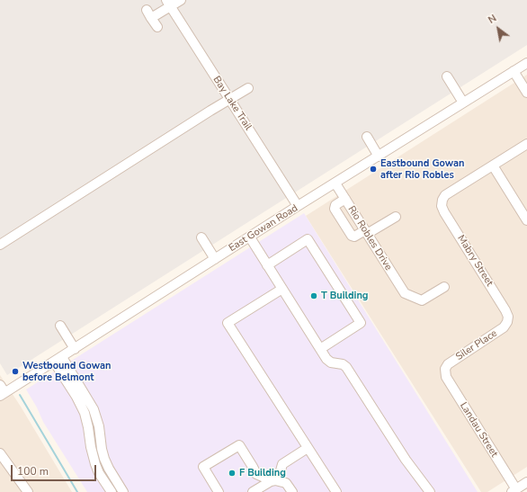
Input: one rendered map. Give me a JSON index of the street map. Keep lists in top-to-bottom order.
{
  "streets": {
    "street": [
      "Bay Lake Trail",
      "East Gowan Road",
      "Rio Robles Drive",
      "Mabry Street",
      "Siler Place",
      "Landau Street"
    ]
  },
  "crossings": [
    ["Bay Lake Trail", "East Gowan Road"],
    ["East Gowan Road", "Rio Robles Drive"],
    ["Mabry Street", "Siler Place"],
    ["Siler Place", "Landau Street"]
  ],
  "places": [
    "Eastbound Gowan after Rio Robles",
    "T Building",
    "Westbound Gowan before Belmont",
    "F Building"
  ],
  "scale_bar": "100 m",
  "north": "top left"
}
